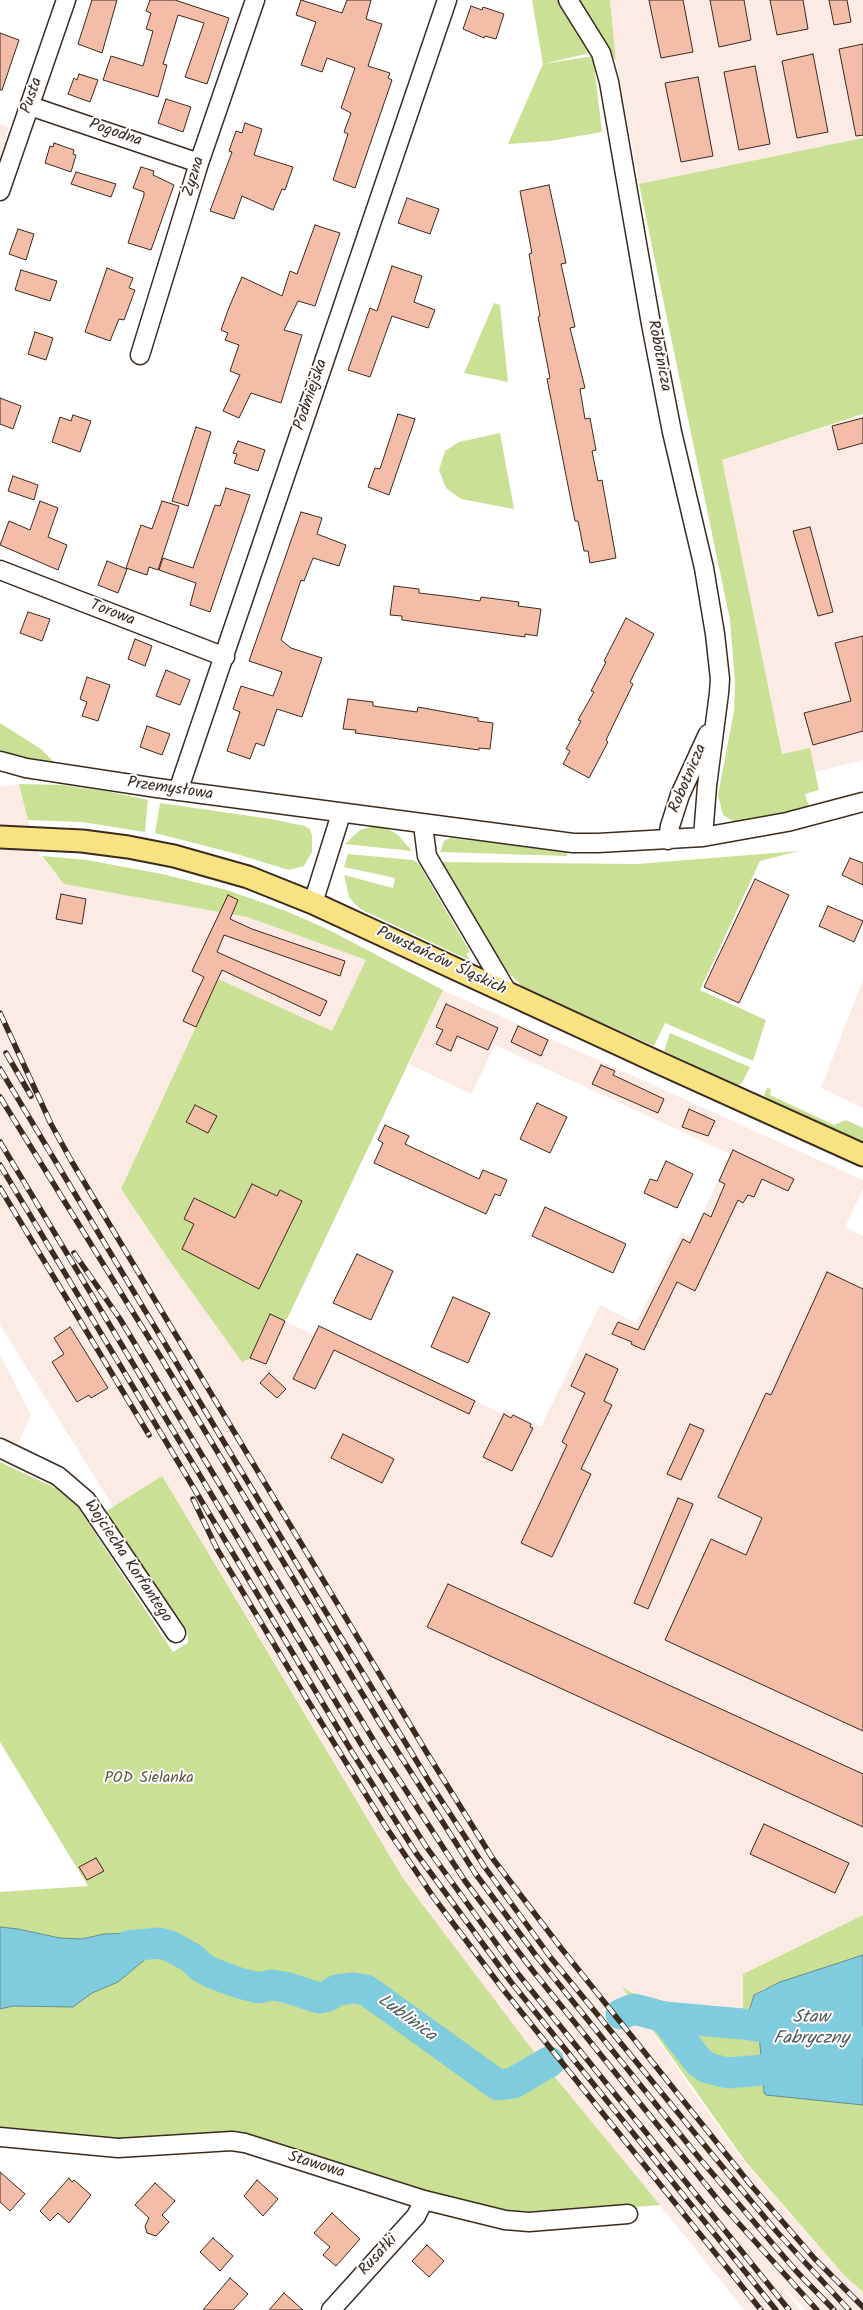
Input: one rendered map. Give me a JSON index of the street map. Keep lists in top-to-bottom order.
{
  "streets": {
    "main road": ["Powstańców Śląskich"],
    "street": [
      "Pusta",
      "Pogodna",
      "Żyzna",
      "Robotnicza",
      "Podmiejska",
      "Torowa",
      "Przemysłowa",
      "Wojciecha Korfantego",
      "Stawowa",
      "Rusałki"
    ]
  },
  "crossings": [
    ["Pusta", "Pogodna"],
    ["Pogodna", "Żyzna"],
    ["Robotnicza", "Przemysłowa"],
    ["Podmiejska", "Torowa"],
    ["Podmiejska", "Przemysłowa"],
    ["Stawowa", "Rusałki"]
  ],
  "water": ["Lublinica", "Staw Fabryczny"],
  "parks": ["POD Sielanka"]
}
